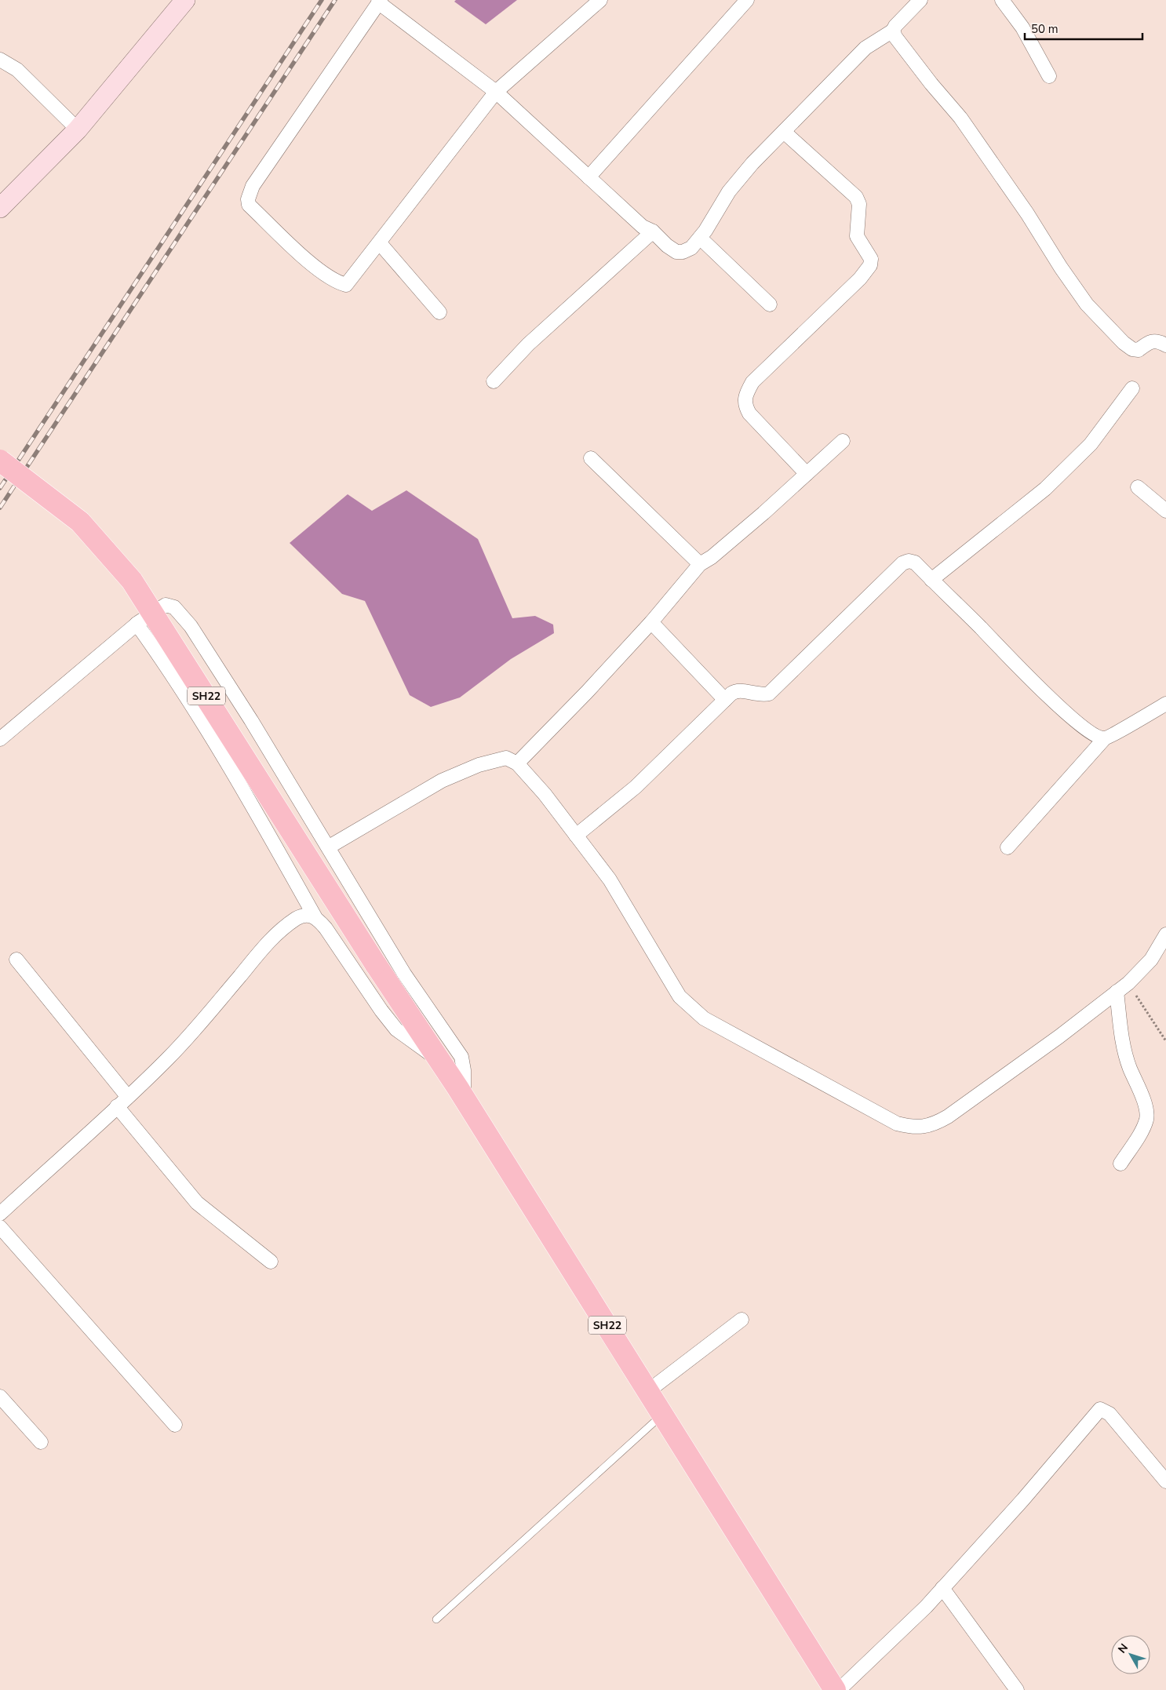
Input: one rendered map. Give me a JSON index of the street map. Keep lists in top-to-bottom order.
{
  "streets": {
    "main road": ["SH22"]
  },
  "scale_bar": "50 m",
  "north": "top left"
}
